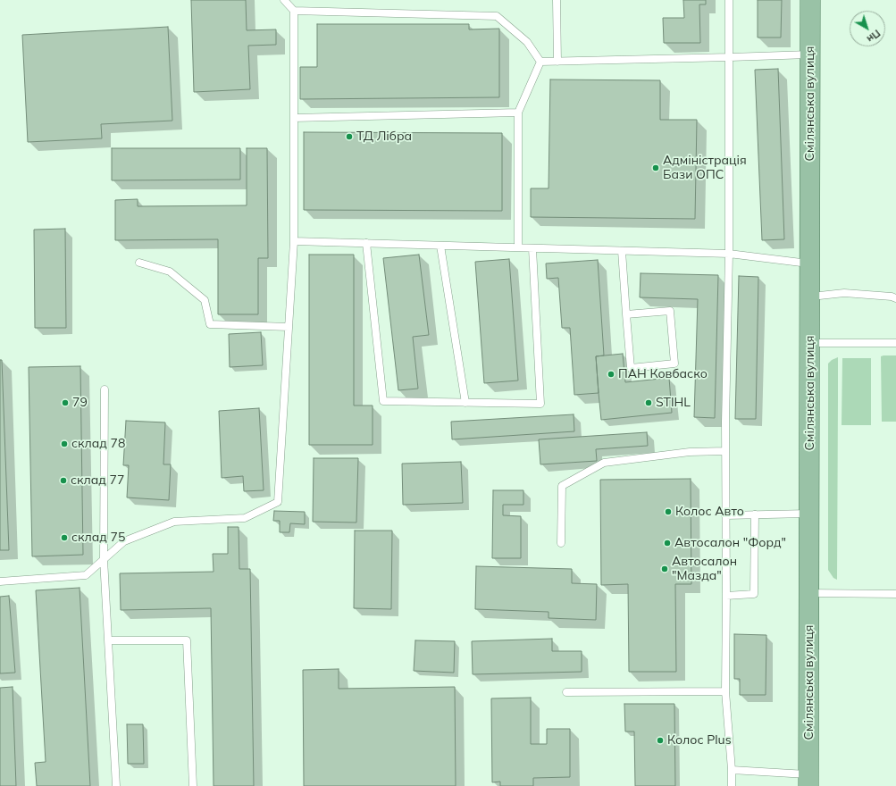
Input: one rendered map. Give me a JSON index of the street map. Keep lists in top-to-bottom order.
{
  "streets": {
    "main road": ["Смілянська вулиця"]
  },
  "places": [
    "ТД Лібра",
    "Адміністрація Бази ОПС",
    "ПАН Ковбаско",
    "79",
    "STIHL",
    "склад 78",
    "склад 77",
    "Колос Авто",
    "склад 75",
    "Автосалон \"Форд\"",
    "Автосалон \"Мазда\"",
    "Колос Plus"
  ],
  "north": "bottom right"
}
